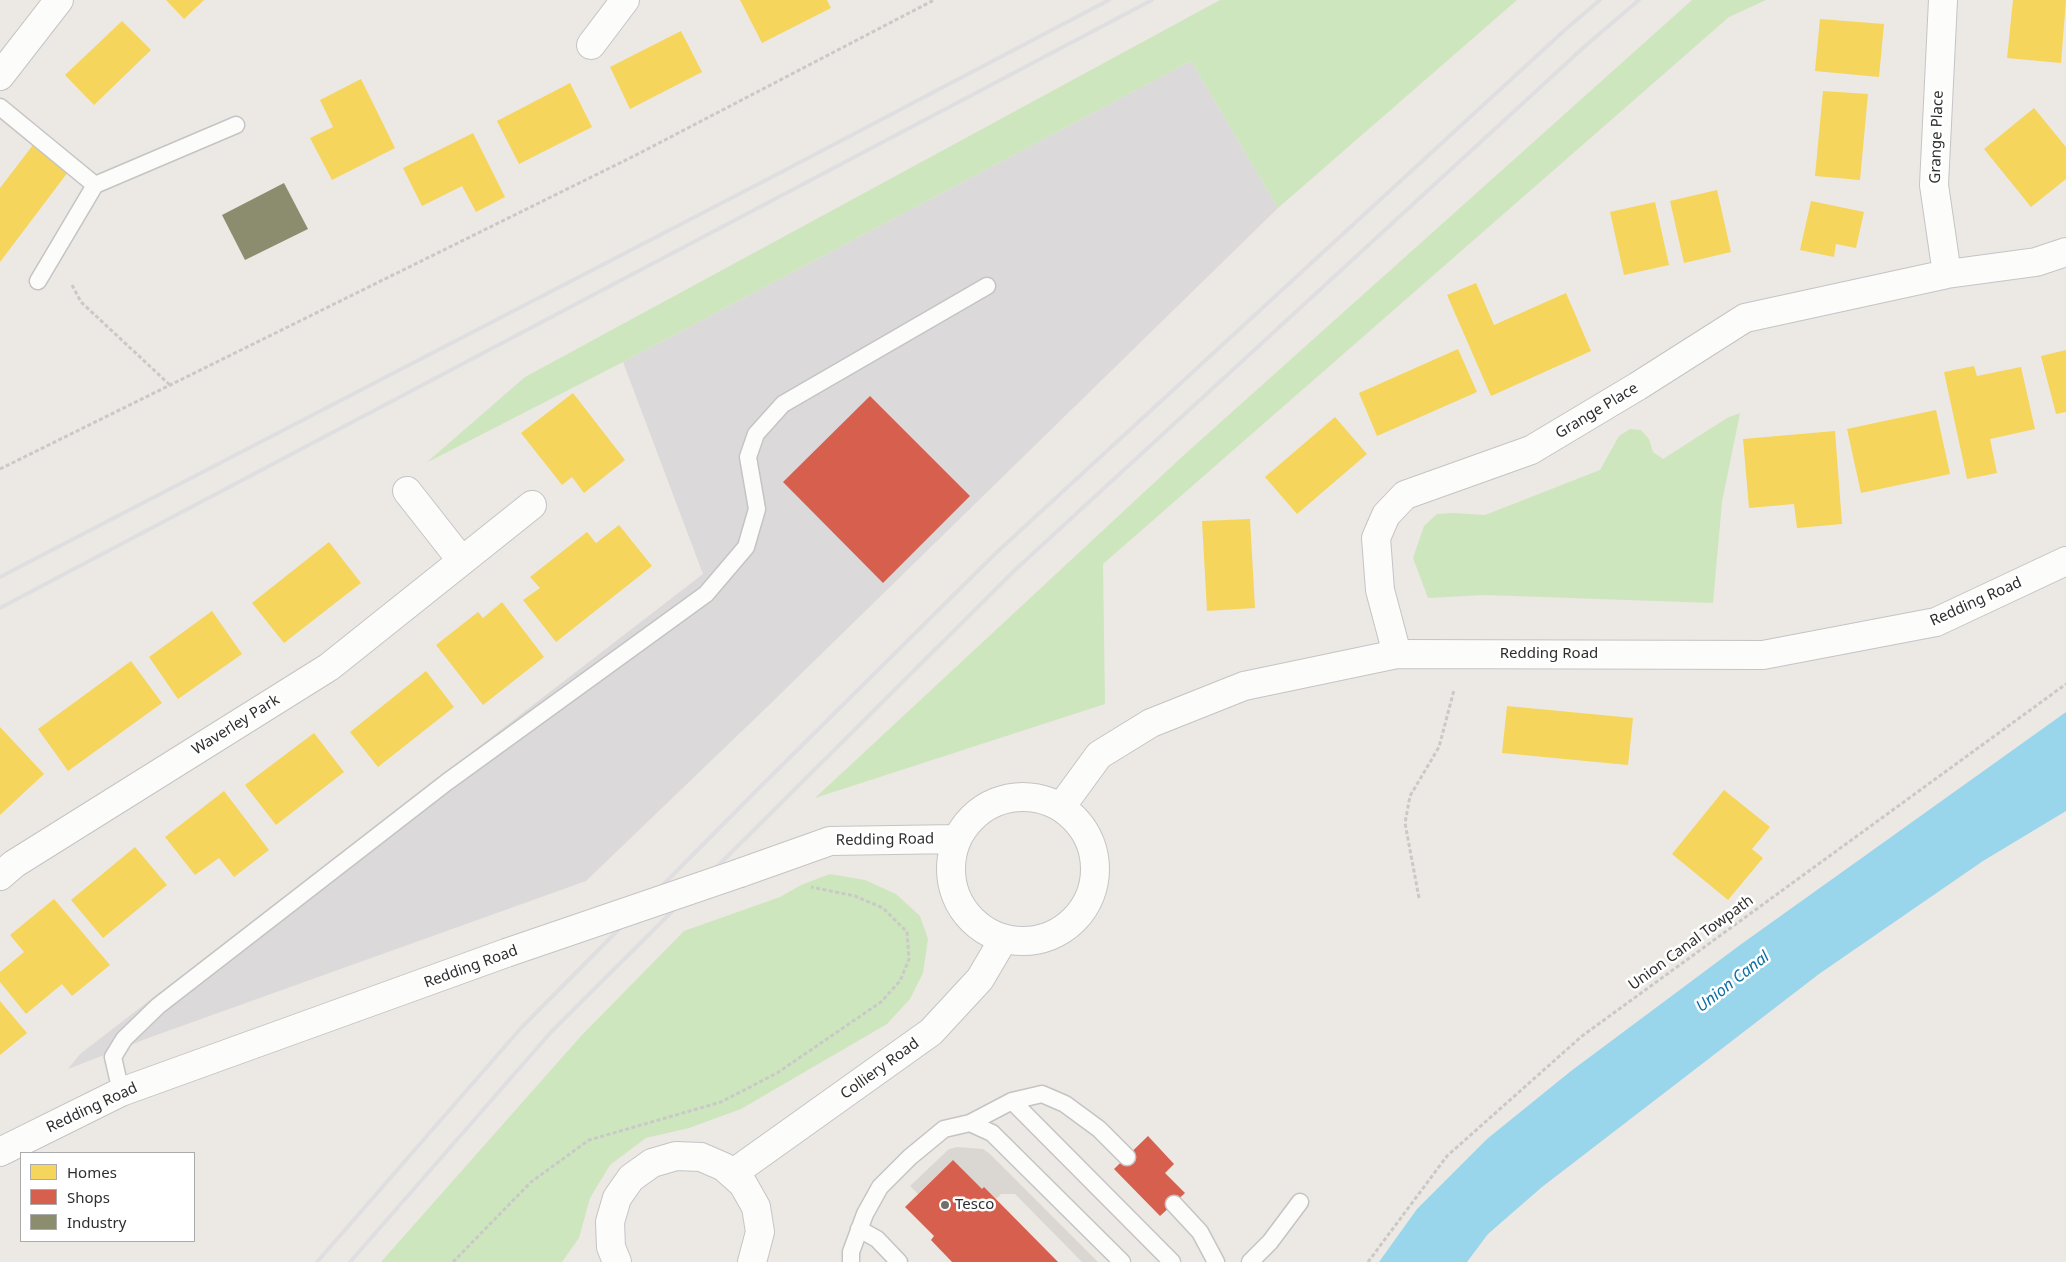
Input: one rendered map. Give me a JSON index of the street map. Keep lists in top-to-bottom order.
{
  "streets": {
    "street": [
      "Grange Place",
      "Redding Road",
      "Waverley Park",
      "Colliery Road"
    ],
    "path": ["Union Canal Towpath"]
  },
  "crossings": [
    ["Grange Place", "Redding Road"],
    ["Redding Road", "Colliery Road"]
  ],
  "water": ["Union Canal"],
  "places": ["Tesco"],
  "legend": ["Homes", "Shops", "Industry"]
}
